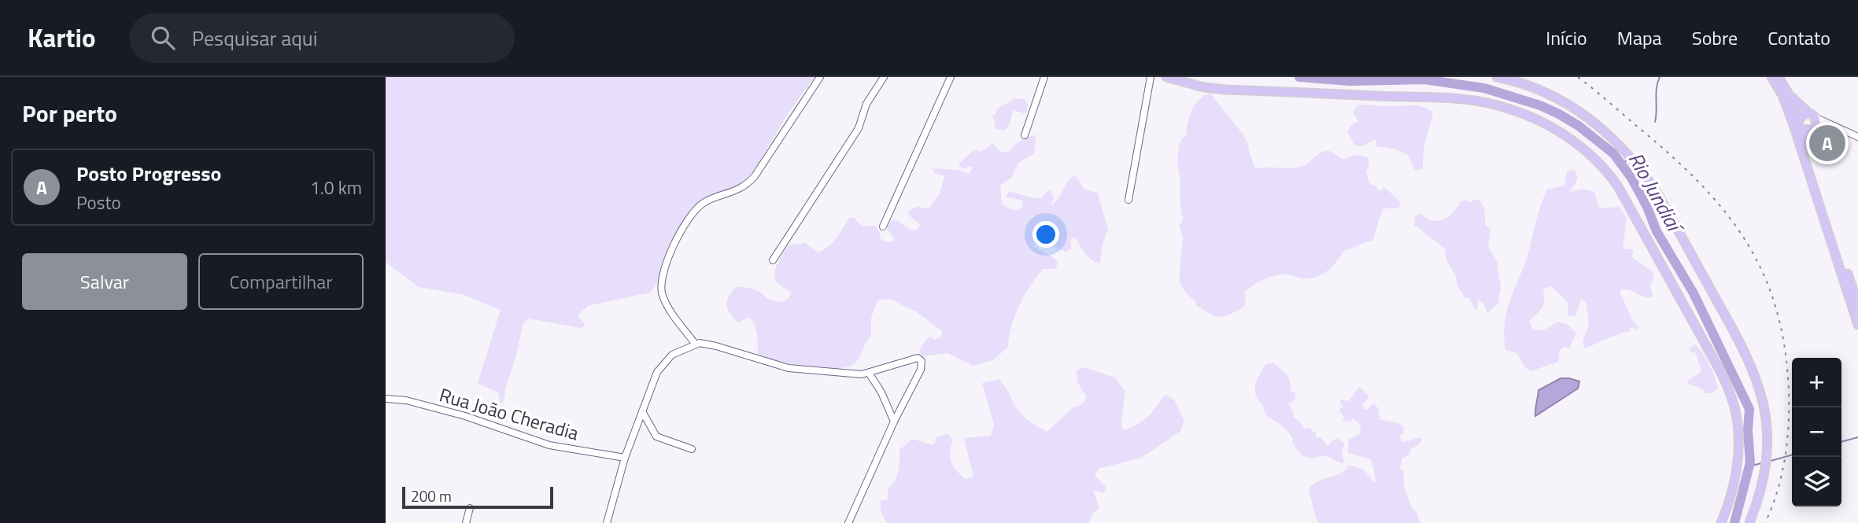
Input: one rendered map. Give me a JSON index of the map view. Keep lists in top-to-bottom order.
{
  "streets": {
    "street": ["Rua João Cheradia"]
  },
  "water": ["Rio Jundiaí"],
  "scale_bar": "200 m",
  "page": {
    "header": "Kartio",
    "search": "Pesquisar aqui",
    "nav": [
      "Início",
      "Mapa",
      "Sobre",
      "Contato"
    ],
    "heading": "Por perto",
    "pins": "A",
    "list": [
      {
        "mark": "A",
        "name": "Posto Progresso",
        "note": "Posto",
        "value": "1.0 km"
      }
    ],
    "buttons": ["Salvar", "Compartilhar"],
    "map_buttons": ["+", "−"],
    "scale": "200 m"
  }
}
